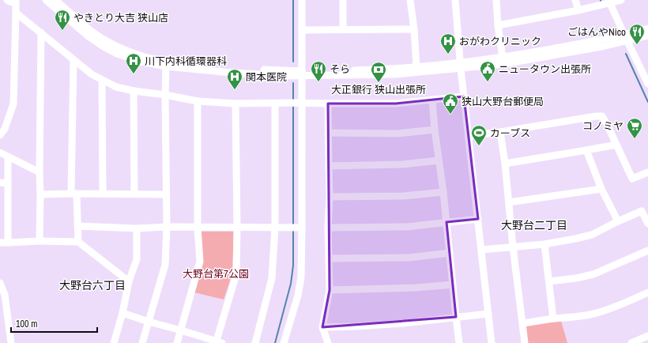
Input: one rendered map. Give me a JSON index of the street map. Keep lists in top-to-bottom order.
{
  "districts": ["大野台二丁目", "大野台六丁目"],
  "parks": ["大野台第7公園"],
  "places": {
    "restaurant": ["やきとり大吉 狭山店", "ごはんやNico", "そら"],
    "hospital": ["おがわクリニック", "川下内科循環器科", "関本医院"],
    "public building": ["ニュータウン出張所", "狭山大野台郵便局"],
    "bank": ["大正銀行 狭山出張所"],
    "supermarket": ["コノミヤ"],
    "sports": ["カーブス"]
  },
  "scale_bar": "100 m"
}
